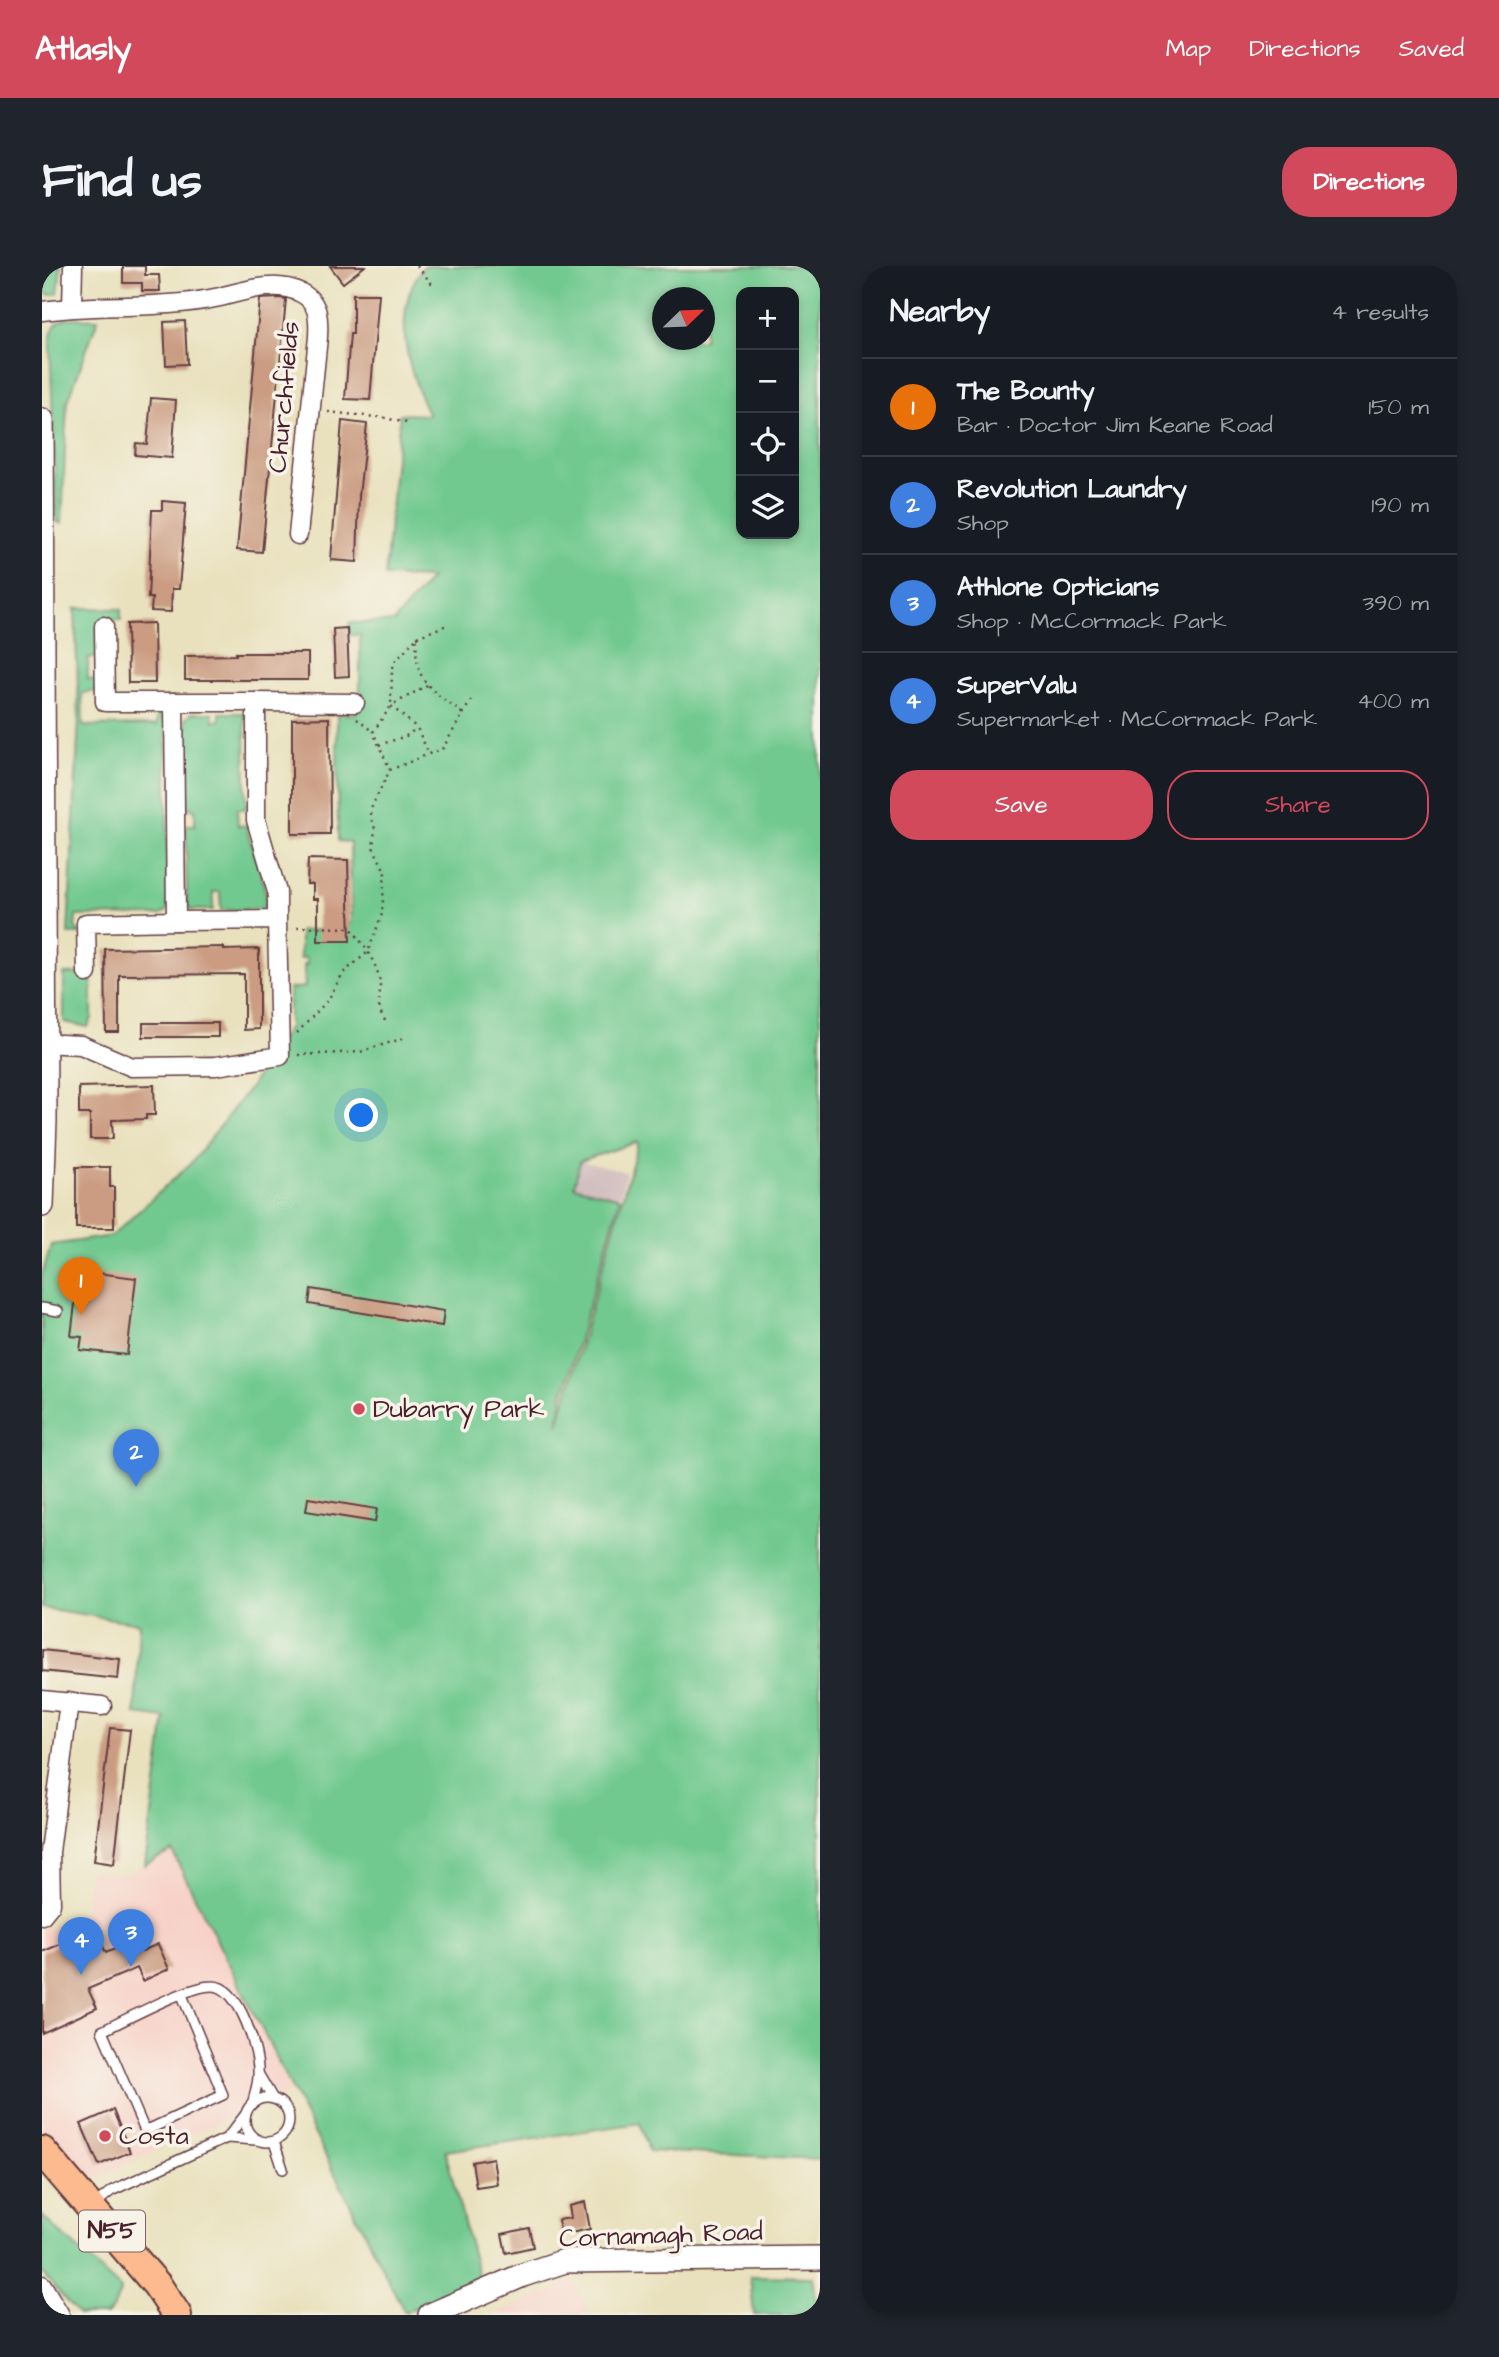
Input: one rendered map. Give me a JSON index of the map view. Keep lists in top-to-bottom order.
{
  "streets": {
    "main road": ["N55"],
    "street": ["Churchfields", "Cornamagh Road"]
  },
  "places": ["Dubarry Park", "Costa"],
  "north": "top right",
  "page": {
    "header": "Atlasly",
    "nav": ["Map", "Directions", "Saved"],
    "buttons": [
      "Directions",
      ["Save", "Share"]
    ],
    "title": "Find us",
    "heading": ["Nearby", "4 results"],
    "map_buttons": ["+", "−"],
    "list": [
      {
        "mark": "1",
        "name": "The Bounty",
        "note": "Bar · Doctor Jim Keane Road",
        "value": "150 m"
      },
      {
        "mark": "2",
        "name": "Revolution Laundry",
        "note": "Shop",
        "value": "190 m"
      },
      {
        "mark": "3",
        "name": "Athlone Opticians",
        "note": "Shop · McCormack Park",
        "value": "390 m"
      },
      {
        "mark": "4",
        "name": "SuperValu",
        "note": "Supermarket · McCormack Park",
        "value": "400 m"
      }
    ],
    "pins": [
      "1",
      "2",
      "3",
      "4"
    ]
  }
}
